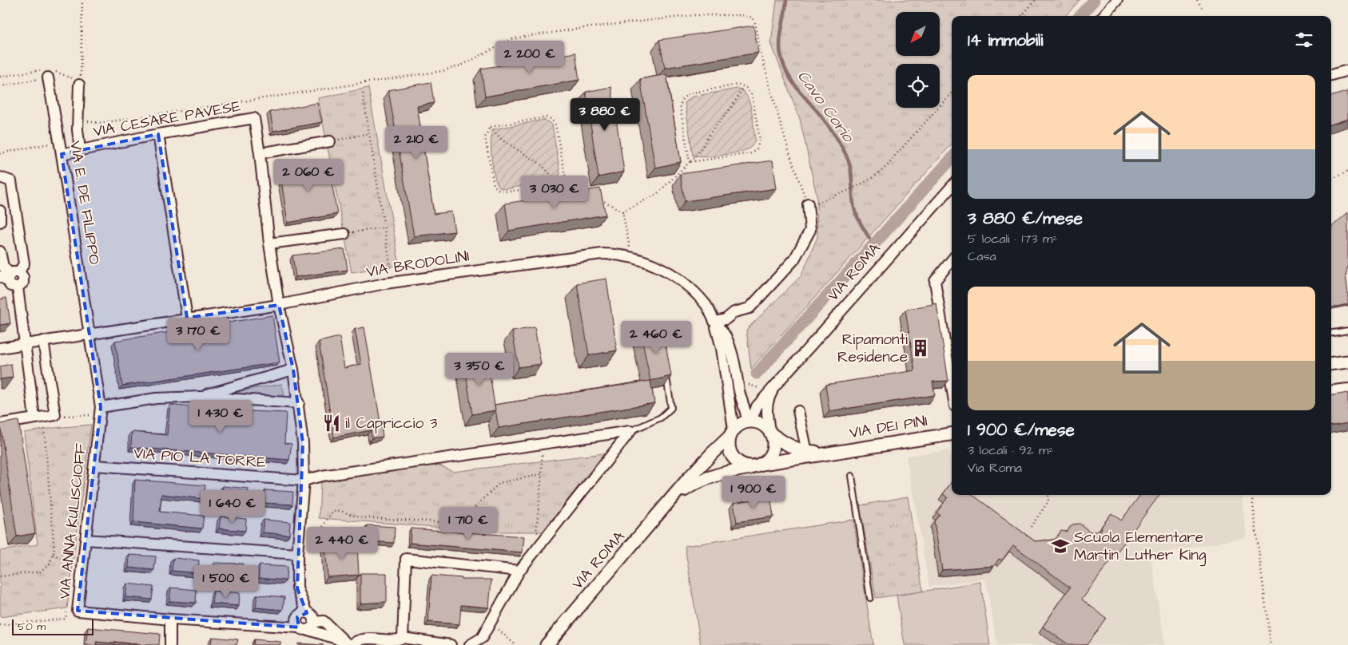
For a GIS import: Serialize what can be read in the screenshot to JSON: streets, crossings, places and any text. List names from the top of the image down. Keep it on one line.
{"streets":{"street":["VIA CESARE PAVESE","VIA E. DE FILIPPO","VIA BRODOLINI","VIA ROMA","VIA DEI PINI","VIA PIO LA TORRE","VIA ANNA KULISCIOFF"]},"crossings":[["VIA CESARE PAVESE","VIA E. DE FILIPPO"],["VIA E. DE FILIPPO","VIA BRODOLINI"],["VIA E. DE FILIPPO","VIA ANNA KULISCIOFF"],["VIA BRODOLINI","VIA ROMA"],["VIA BRODOLINI","VIA DEI PINI"],["VIA BRODOLINI","VIA ANNA KULISCIOFF"],["VIA ROMA","VIA DEI PINI"],["VIA PIO LA TORRE","VIA ANNA KULISCIOFF"]],"water":["Cavo Corio"],"places":{"building":["Ripamonti Residence"],"restaurant":["il Capriccio 3"],"school or university":["Scuola Elementare Martin Luther King"]},"scale_bar":"50 m","north":"bottom left","page":{"heading":"14 immobili","price":["2 200 €","3 880 €","2 210 €","2 060 €","3 030 €","3 170 €","2 460 €","3 350 €","1 430 €","1 900 €","1 640 €","1 710 €","2 440 €","1 500 €"],"list":[{"name":"3 880 €/mese","note":"5 locali · 173 m² · Casa"},{"name":"1 900 €/mese","note":"3 locali · 92 m² · Via Roma"}],"scale":"50 m"}}
